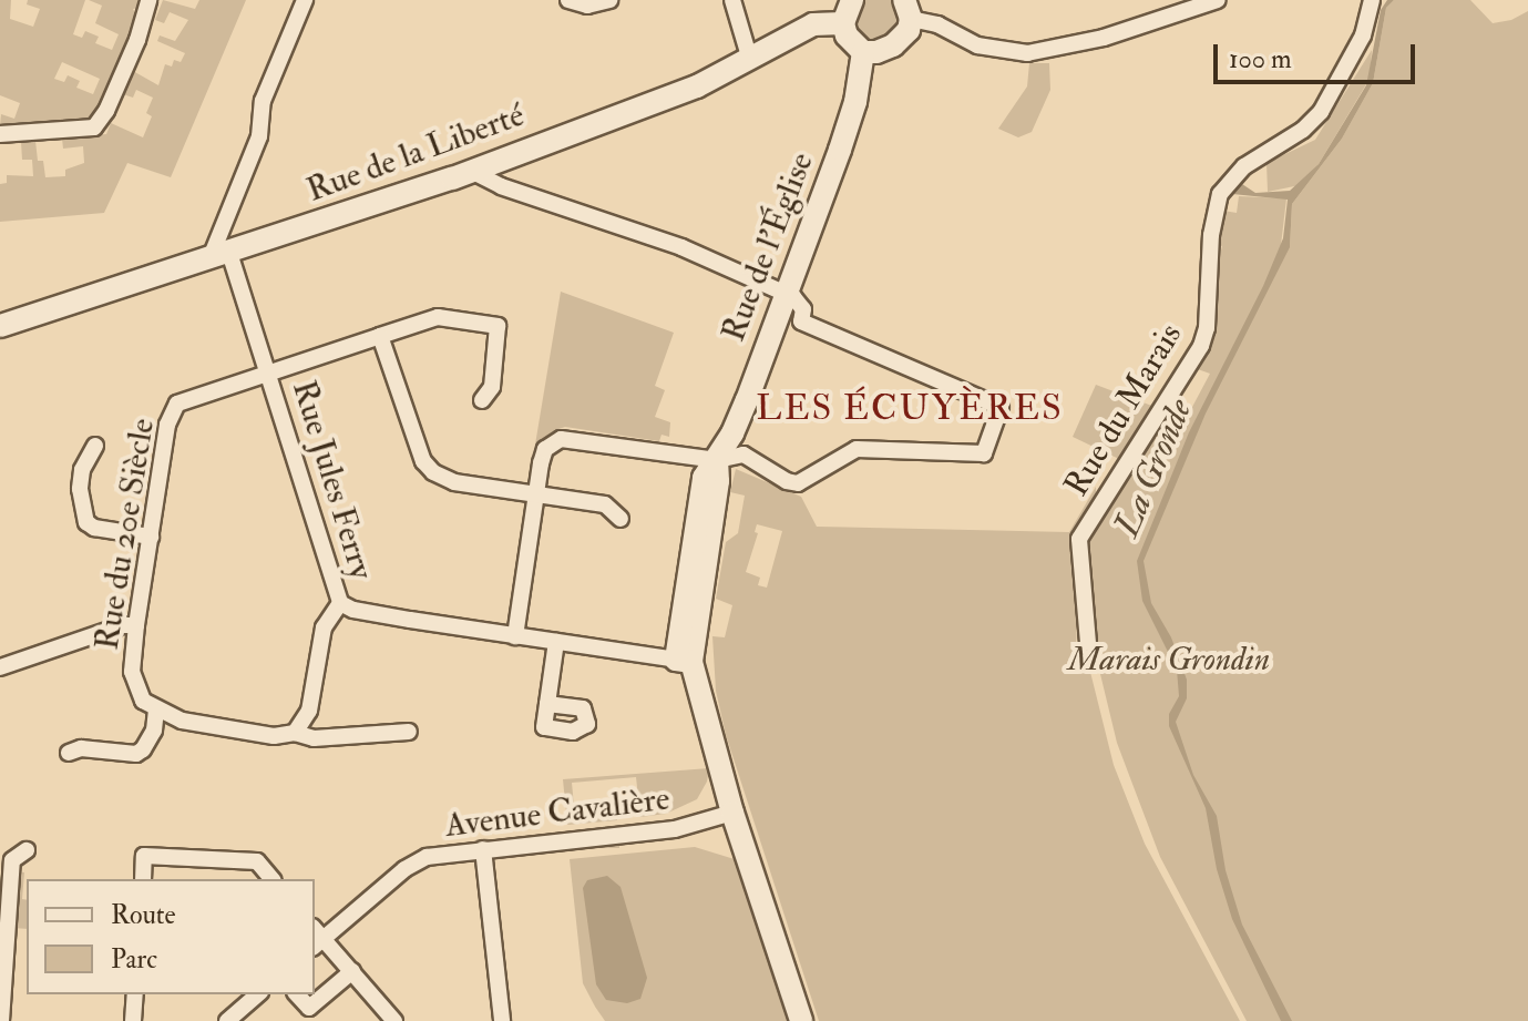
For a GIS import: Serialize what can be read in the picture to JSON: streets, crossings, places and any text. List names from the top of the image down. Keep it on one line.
{"streets":{"street":["Rue de la Liberté","Rue de l'Église","Rue du Marais","Rue Jules Ferry","Rue du 20e Siècle","Avenue Cavalière"]},"crossings":[["Rue de la Liberté","Rue Jules Ferry"],["Rue de l'Église","Rue Jules Ferry"],["Rue de l'Église","Avenue Cavalière"],["Rue Jules Ferry","Rue du 20e Siècle"]],"districts":["LES ÉCUYÈRES"],"water":["La Gronde"],"parks":["Marais Grondin"],"legend":["Route","Parc"],"scale_bar":"100 m"}
